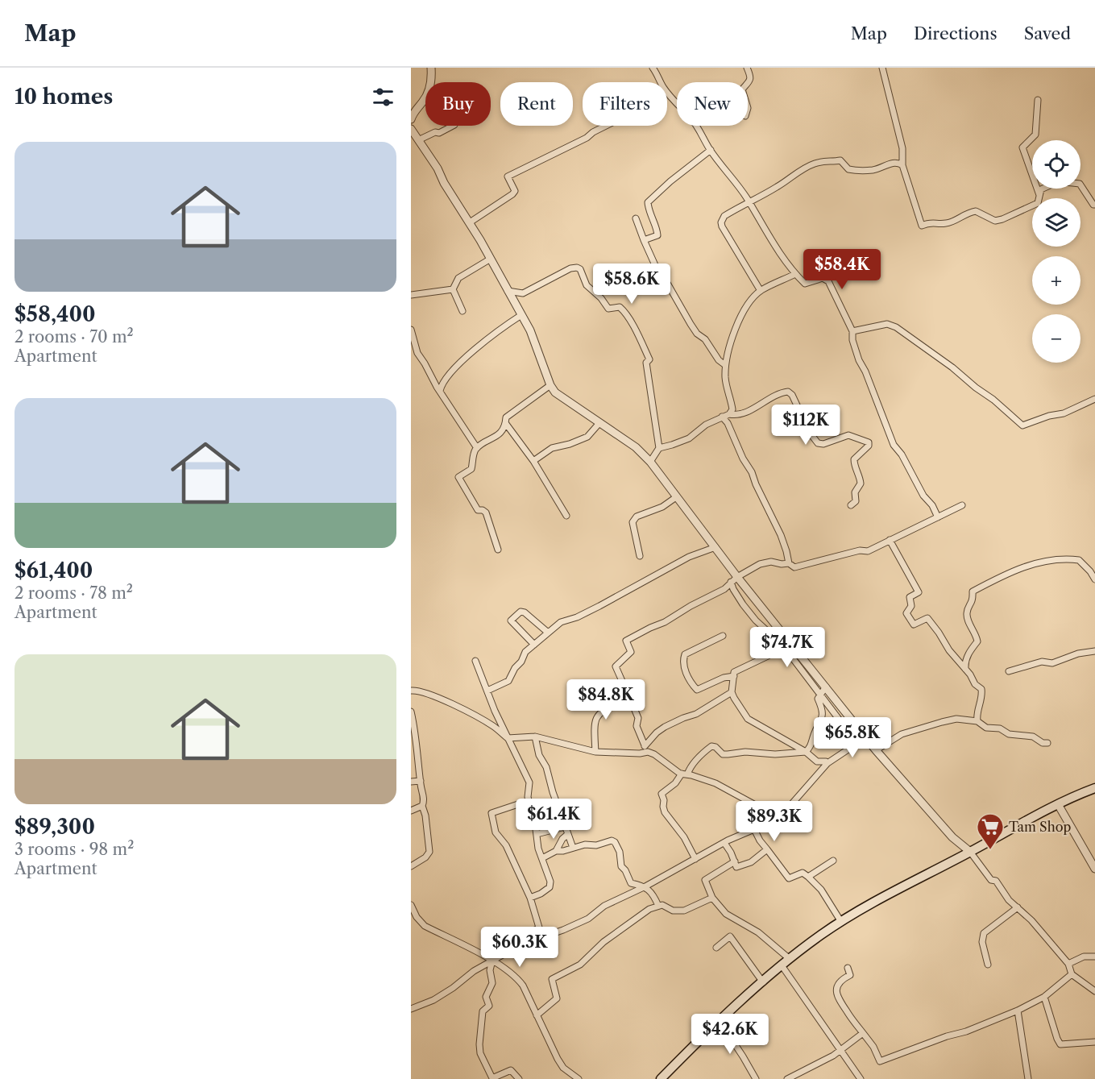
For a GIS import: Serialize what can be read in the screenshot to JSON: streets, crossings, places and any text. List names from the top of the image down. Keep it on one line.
{"places":{"supermarket":["Tam Shop"]},"page":{"header":"Map","nav":["Map","Directions","Saved"],"heading":"10 homes","chip":["Buy","Rent","Filters","New"],"list":[{"name":"$58,400","note":"2 rooms · 70 m² · Apartment"},{"name":"$61,400","note":"2 rooms · 78 m² · Apartment"},{"name":"$89,300","note":"3 rooms · 98 m² · Apartment"}],"map_buttons":["+","−"],"price":["$58.4K","$58.6K","$112K","$74.7K","$84.8K","$65.8K","$61.4K","$89.3K","$60.3K","$42.6K"]}}
